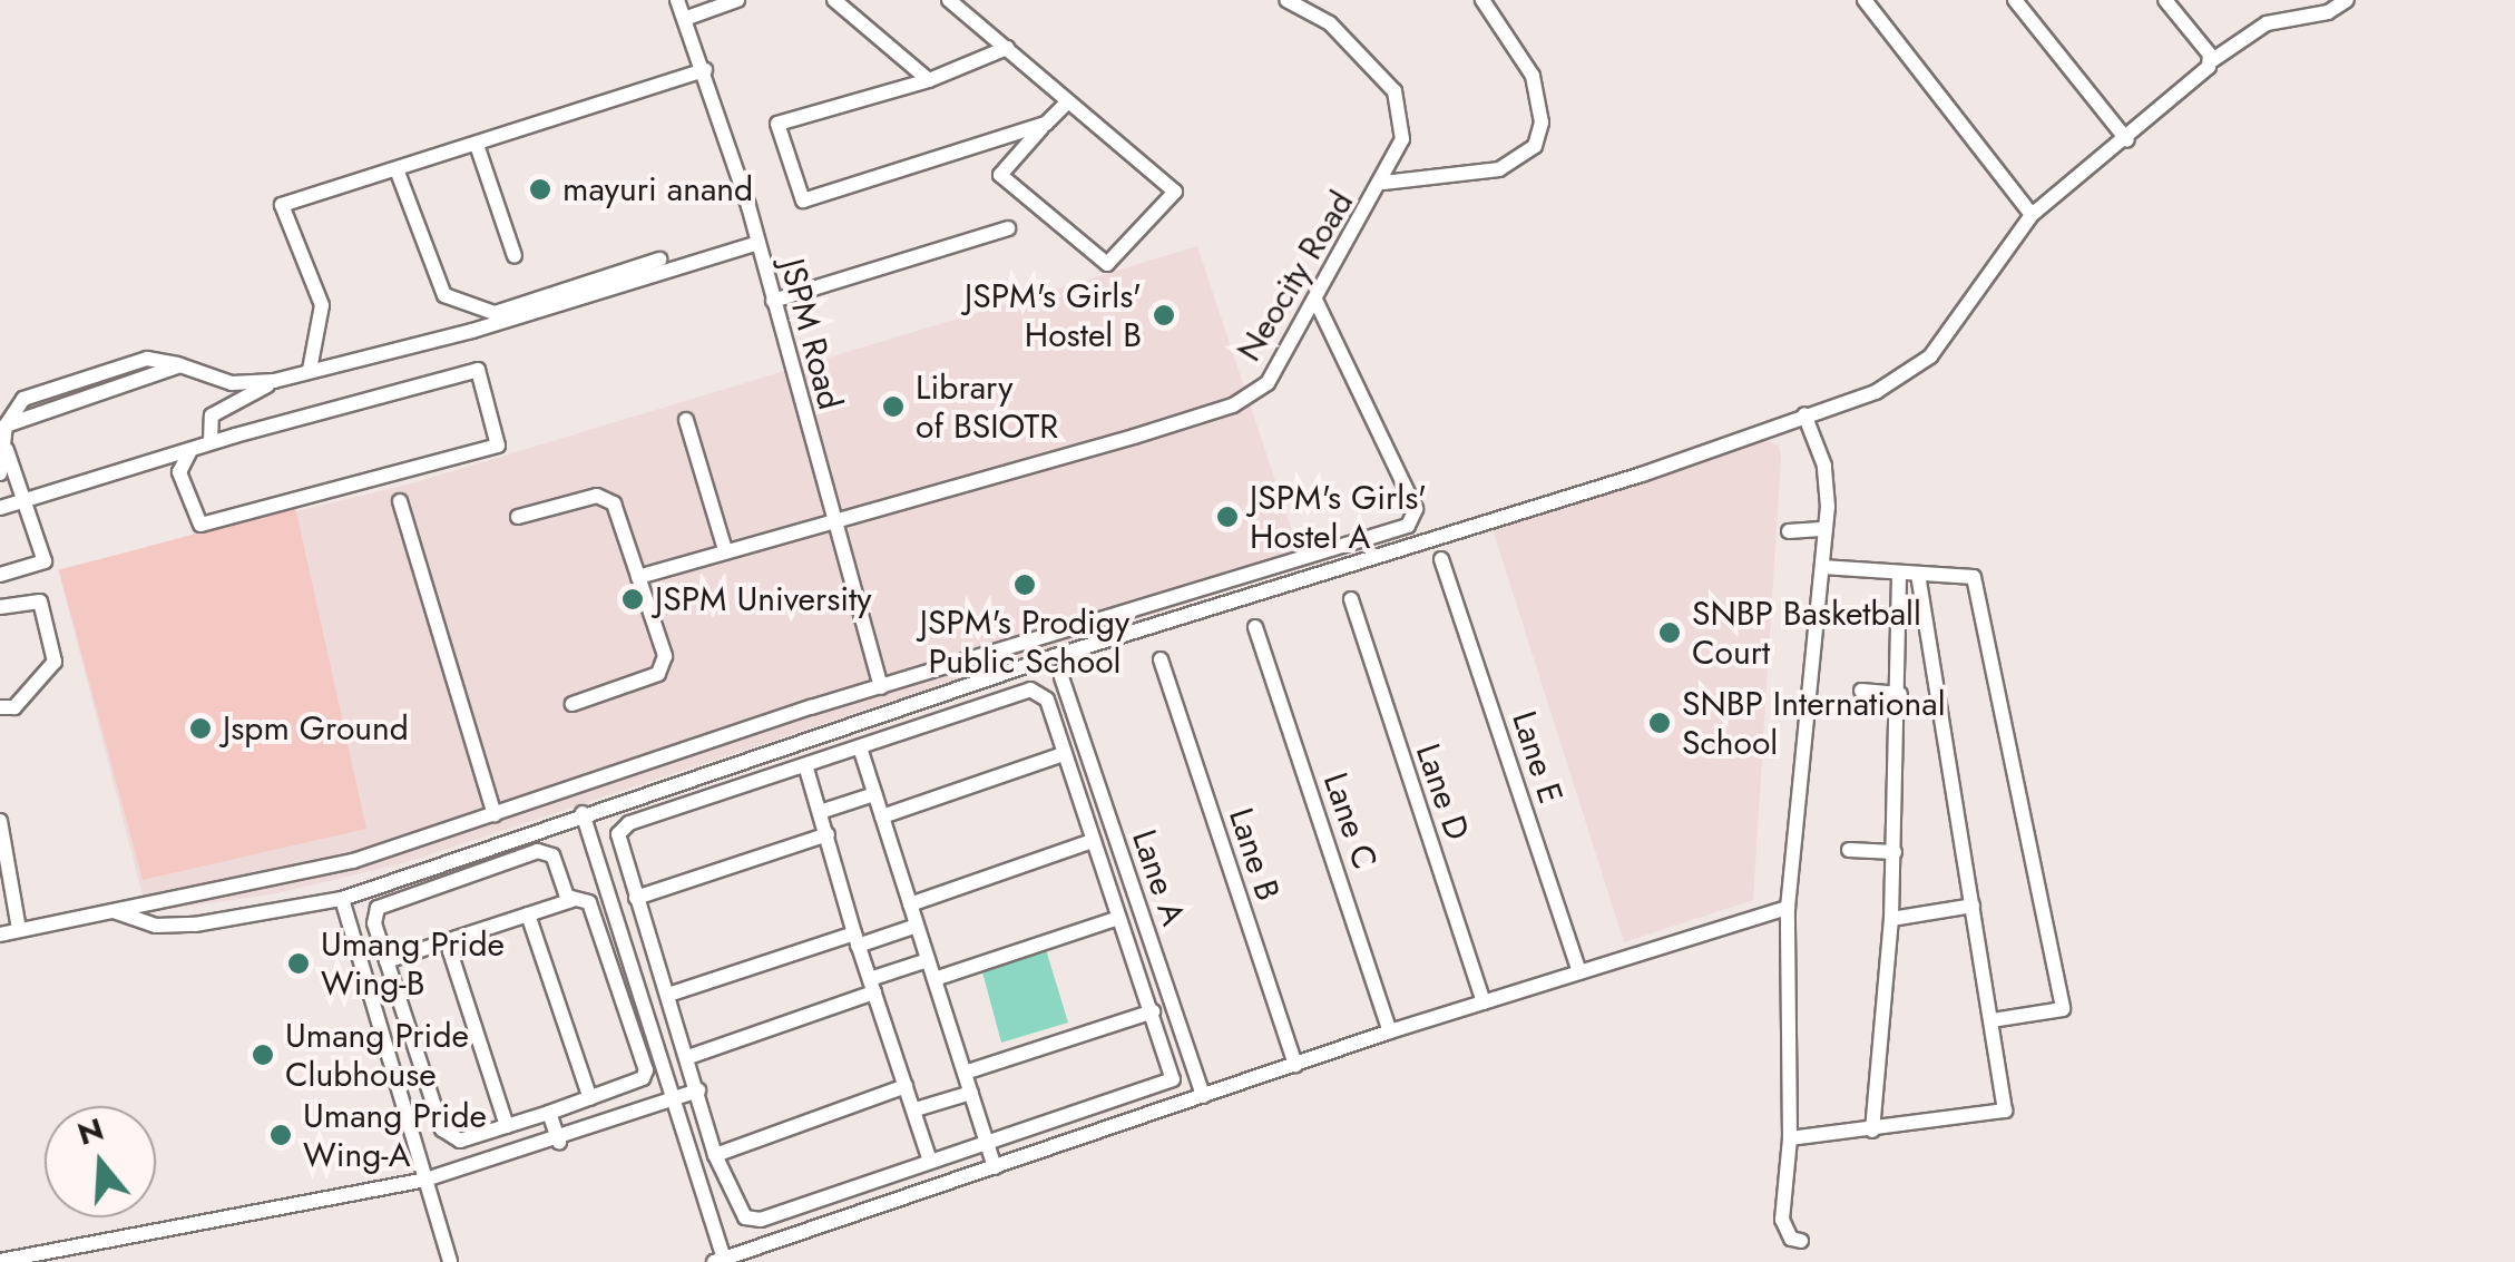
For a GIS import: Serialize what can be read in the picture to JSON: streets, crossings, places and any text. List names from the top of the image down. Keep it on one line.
{"streets":{"street":["Neocity Road","JSPM Road","Lane E","Lane D","Lane C","Lane B","Lane A"]},"crossings":[["Neocity Road","JSPM Road"]],"places":["mayuri anand","JSPM's Girls' Hostel B","Library of BSIOTR","JSPM's Girls' Hostel A","JSPM's Prodigy Public School","JSPM University","SNBP Basketball Court","SNBP International School","Jspm Ground","Umang Pride Wing-B","Umang Pride Clubhouse","Umang Pride Wing-A"],"north":"top"}
